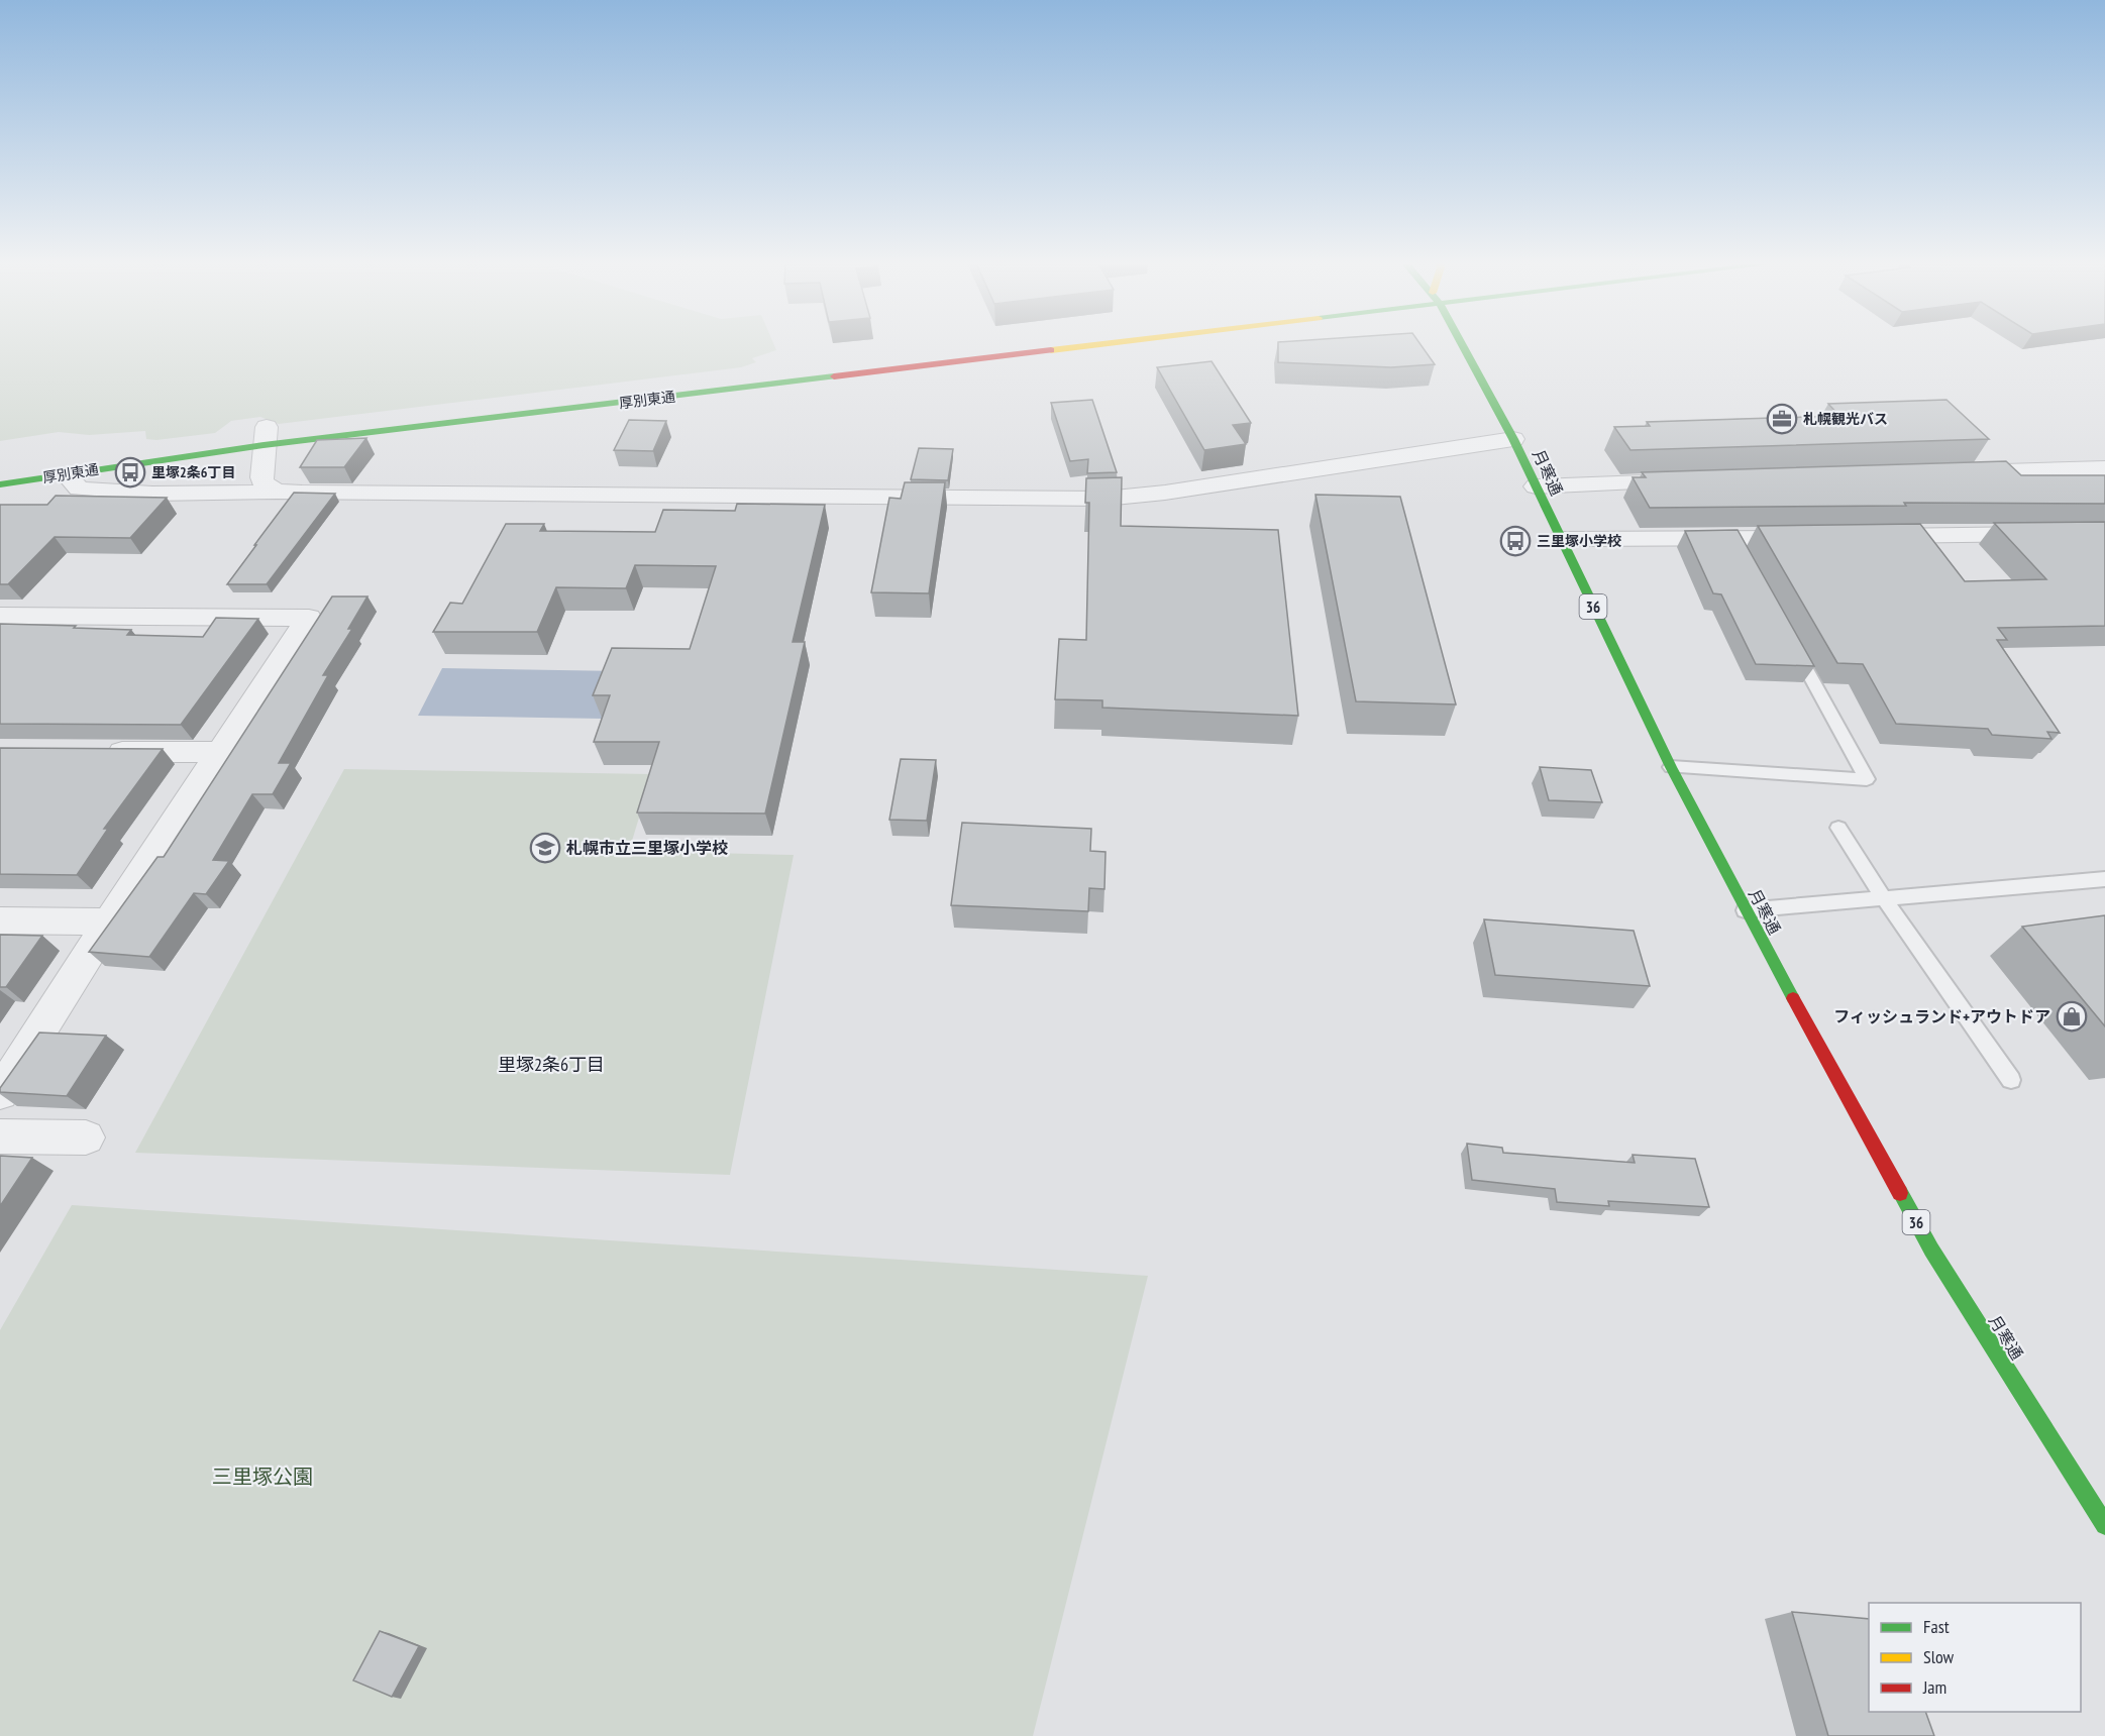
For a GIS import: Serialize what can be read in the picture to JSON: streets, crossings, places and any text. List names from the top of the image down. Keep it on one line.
{"streets":{"main road":["厚別東通","月寒通","36"]},"districts":["里塚2条6丁目"],"parks":["三里塚公園"],"places":{"office":["札幌観光バス"],"bus stop":["里塚2条6丁目","三里塚小学校"],"school or university":["札幌市立三里塚小学校"],"shop":["フィッシュランド+アウトドア"]},"legend":["Fast","Slow","Jam"]}
